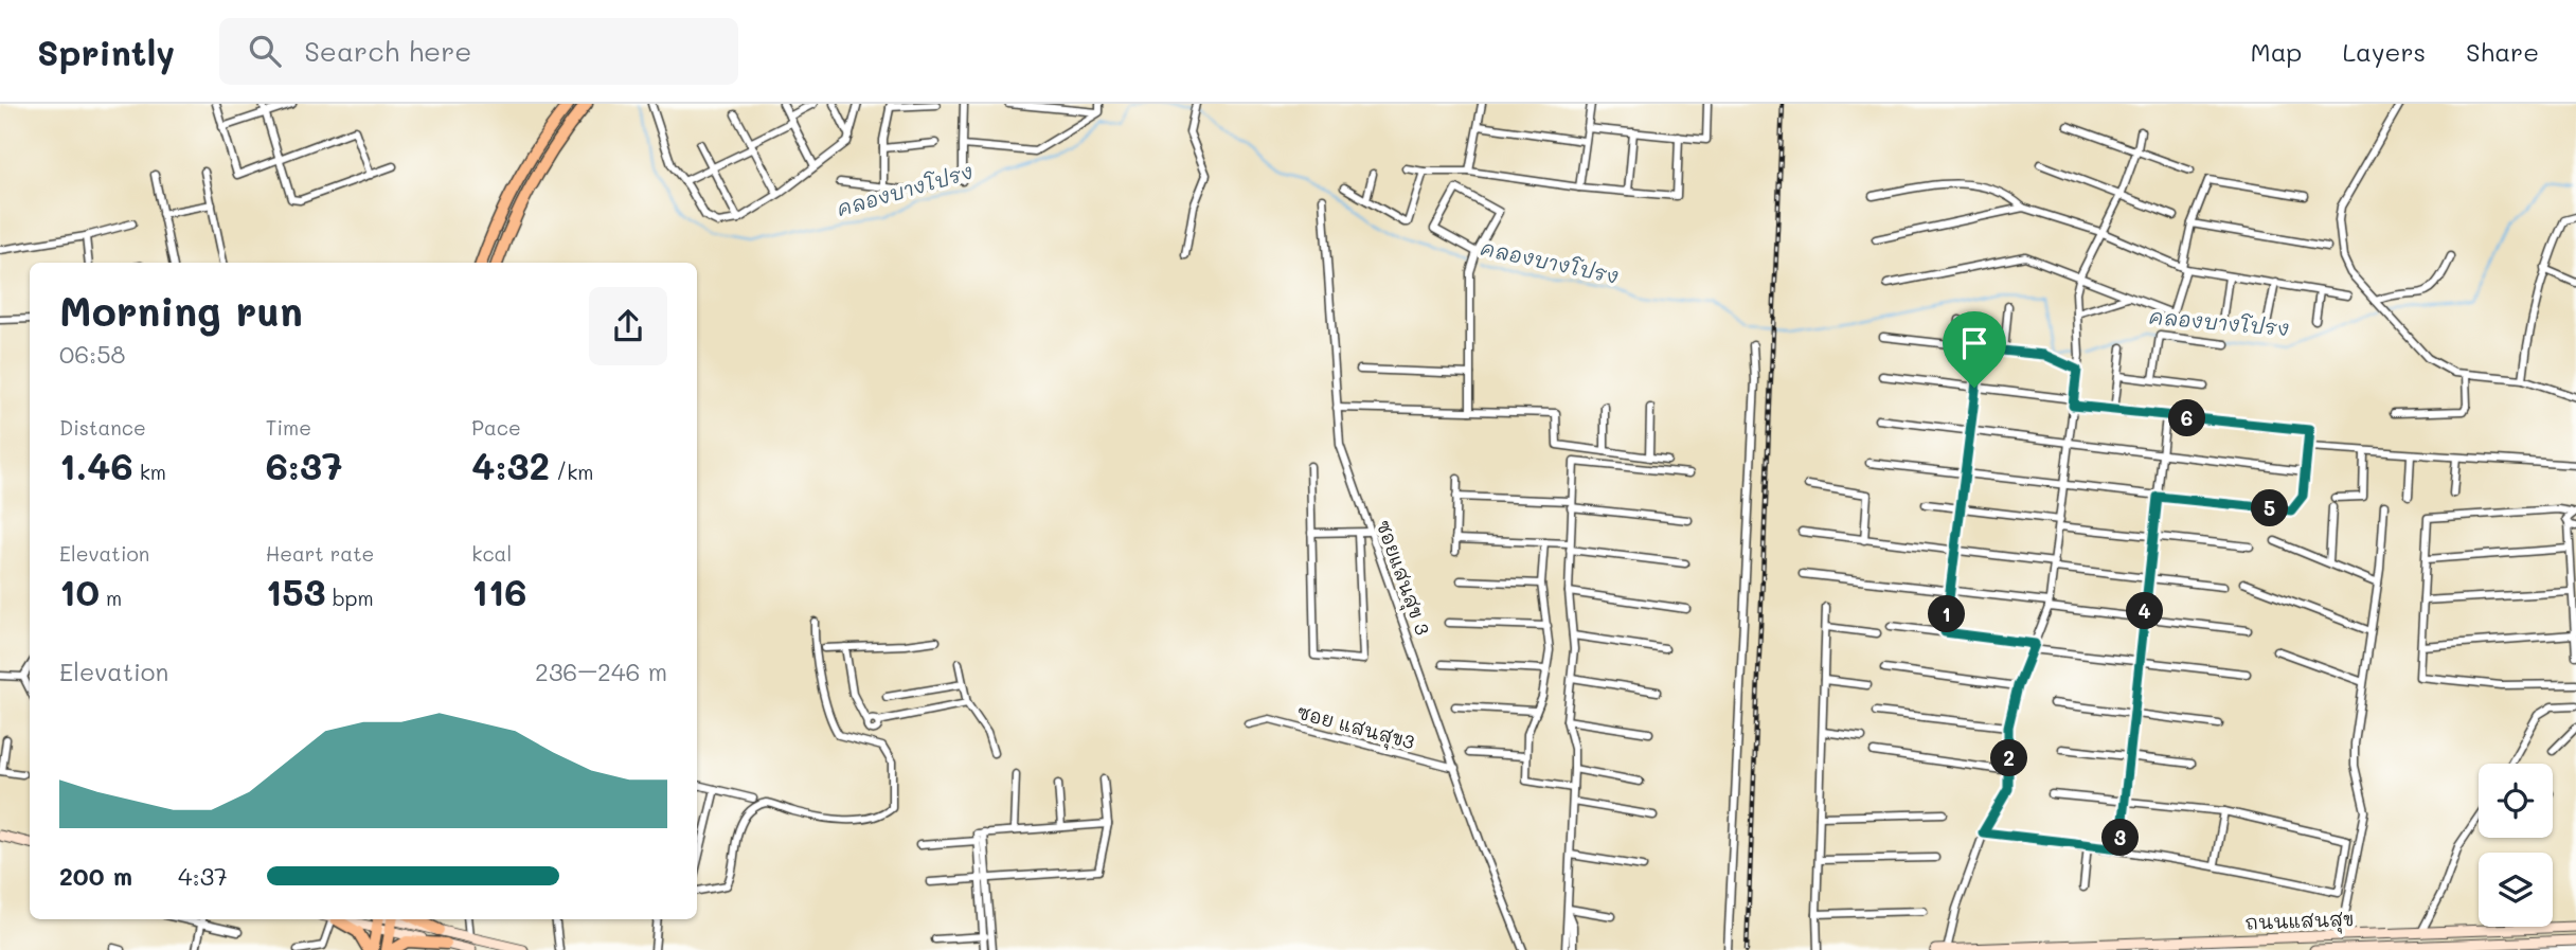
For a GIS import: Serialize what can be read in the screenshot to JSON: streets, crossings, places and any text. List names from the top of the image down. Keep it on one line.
{"streets":{"main road":["ถนนแสนสุข"],"street":["ซอยแสนสุข 3","ซอย แสนสุข3"]},"crossings":[["ซอยแสนสุข 3","ซอย แสนสุข3"]],"water":["คลองบางโปรง"],"page":{"header":"Sprintly","search":"Search here","nav":["Map","Layers","Share"],"heading":["Morning run","06:58"],"stats":[["Distance","1.46 km"],["Time","6:37"],["Pace","4:32 /km"],["Elevation","10 m"],["Heart rate","153 bpm"],["kcal","116"]],"pins":["6","5","4","1","2","3"],"chart":["Elevation","236–246 m"],"list":[{"name":"200 m","note":"4:37"}]}}
